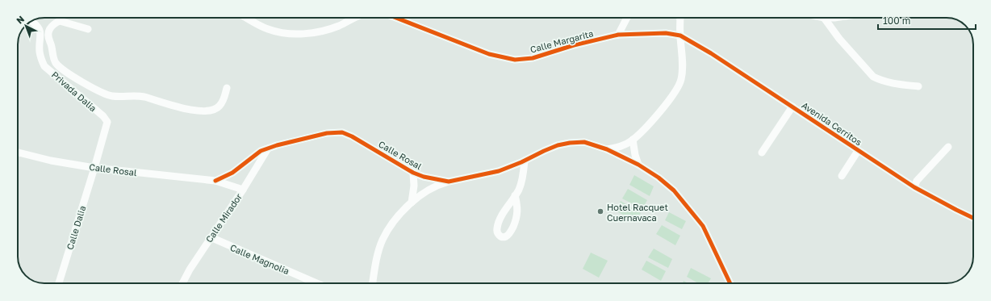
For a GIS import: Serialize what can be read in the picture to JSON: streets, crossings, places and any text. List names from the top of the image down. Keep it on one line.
{"streets":{"street":["Calle Margarita","Privada Dalia","Avenida Cerritos","Calle Rosal","Calle Mirador","Calle Dalia","Calle Magnolia"]},"crossings":[["Calle Margarita","Avenida Cerritos"],["Privada Dalia","Calle Rosal"],["Privada Dalia","Calle Dalia"],["Calle Rosal","Calle Mirador"],["Calle Rosal","Calle Dalia"],["Calle Mirador","Calle Magnolia"]],"places":["Hotel Racquet Cuernavaca"],"scale_bar":"100 m","north":"top left"}
